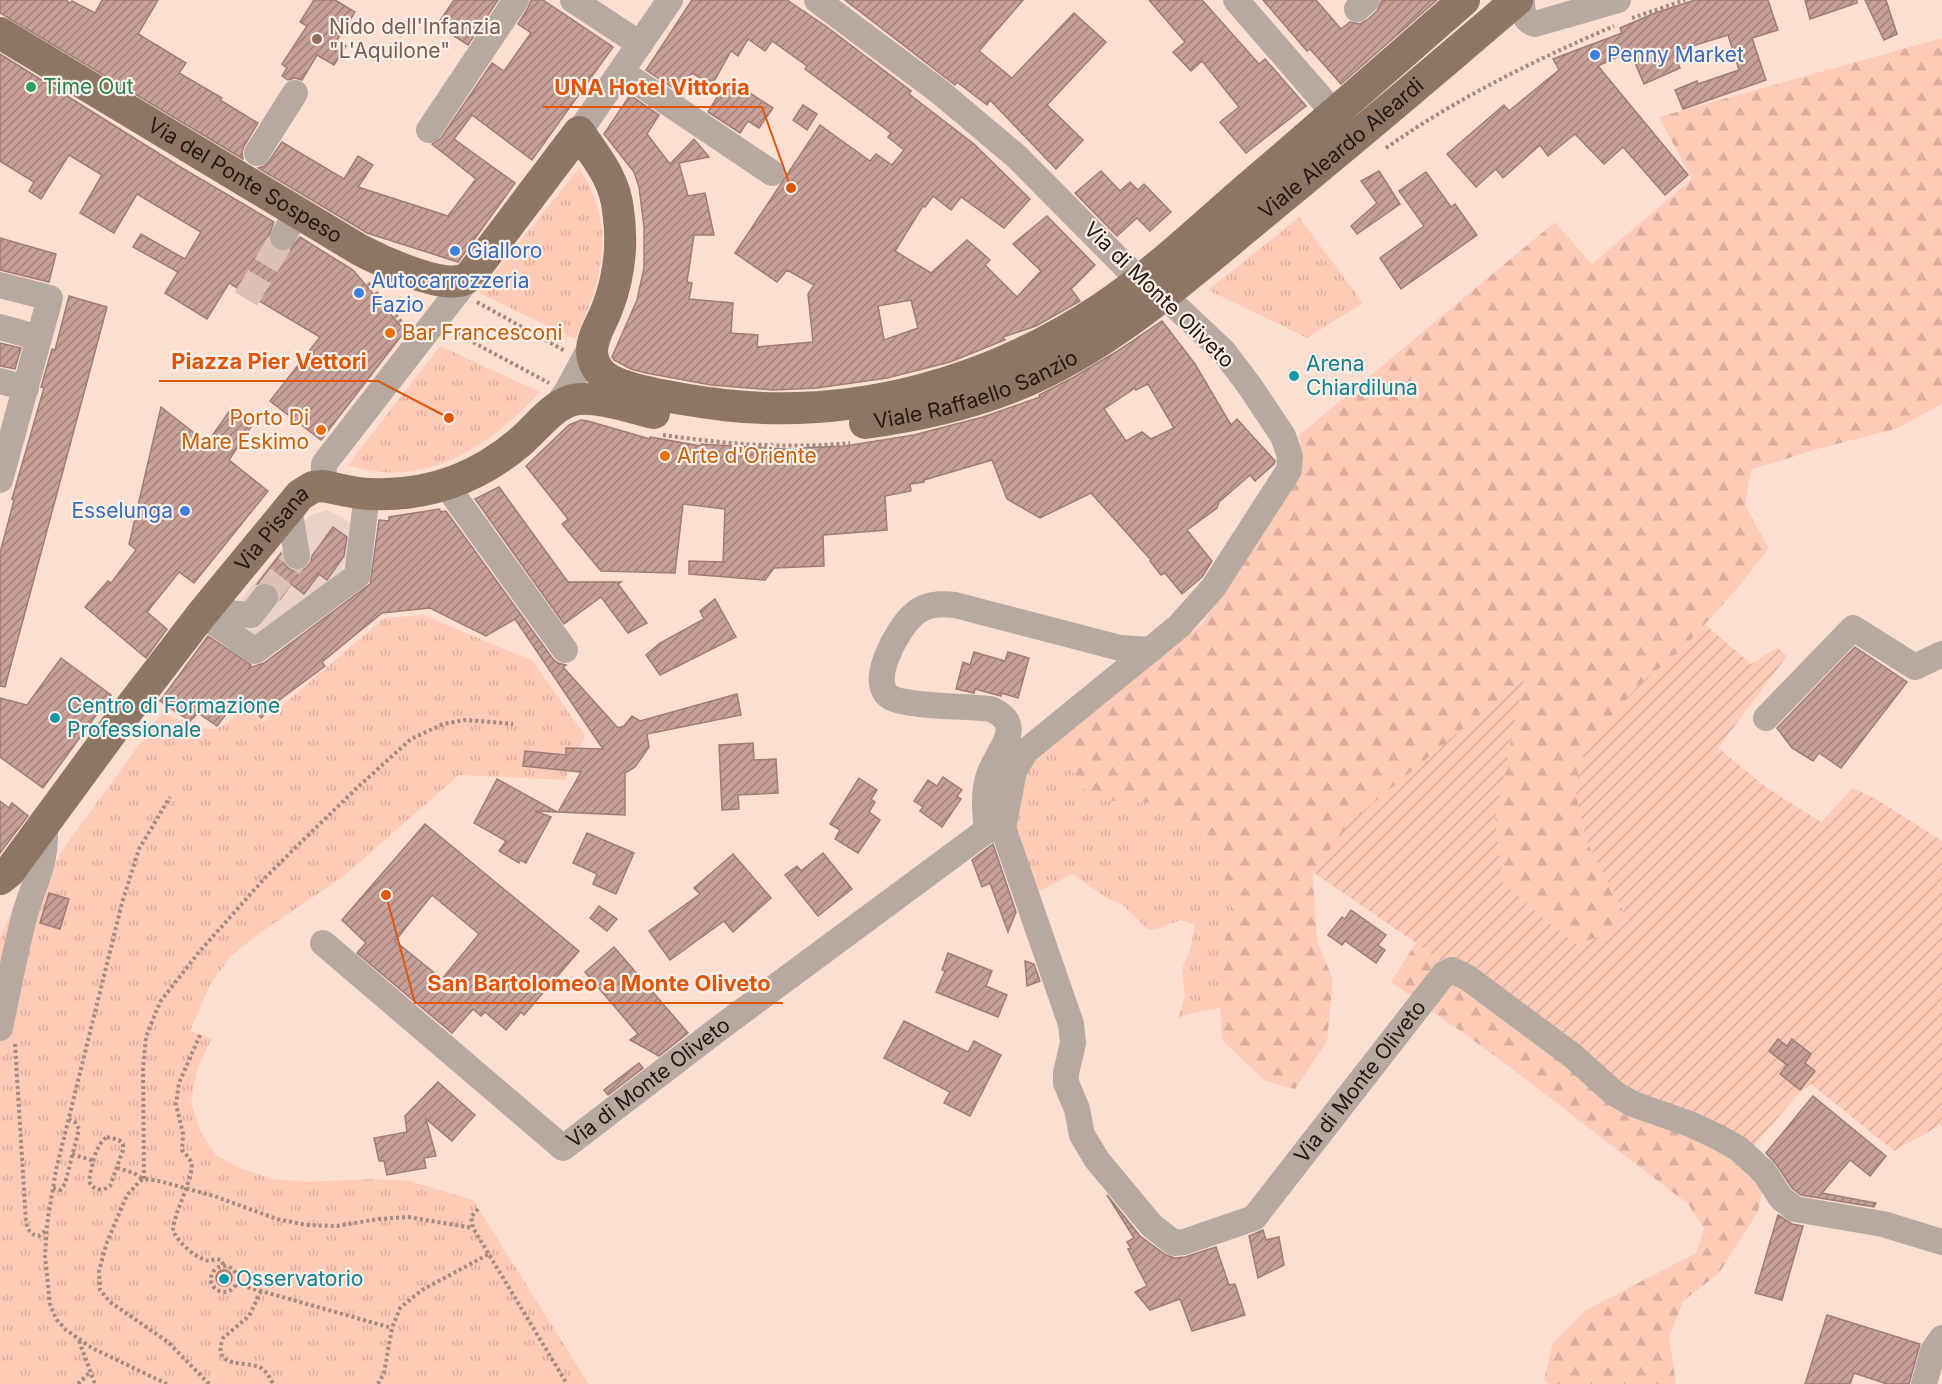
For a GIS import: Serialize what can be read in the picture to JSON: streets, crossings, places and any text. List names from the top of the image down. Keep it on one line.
{"streets":{"main road":["Viale Aleardo Aleardi","Via del Ponte Sospeso","Viale Raffaello Sanzio","Via Pisana"],"street":["Via di Monte Oliveto"]},"crossings":[["Viale Aleardo Aleardi","Via di Monte Oliveto"],["Viale Aleardo Aleardi","Viale Raffaello Sanzio"],["Via del Ponte Sospeso","Via Pisana"],["Via di Monte Oliveto","Viale Raffaello Sanzio"]],"places":["Nido dell'Infanzia \"L'Aquilone\"","Penny Market","Time Out","UNA Hotel Vittoria","Gialloro","Autocarrozzeria Fazio","Bar Francesconi","Arena Chiardiluna","Piazza Pier Vettori","Porto Di Mare Eskimo","Arte d'Oriente","Esselunga","Centro di Formazione Professionale","San Bartolomeo a Monte Oliveto","Osservatorio"]}
